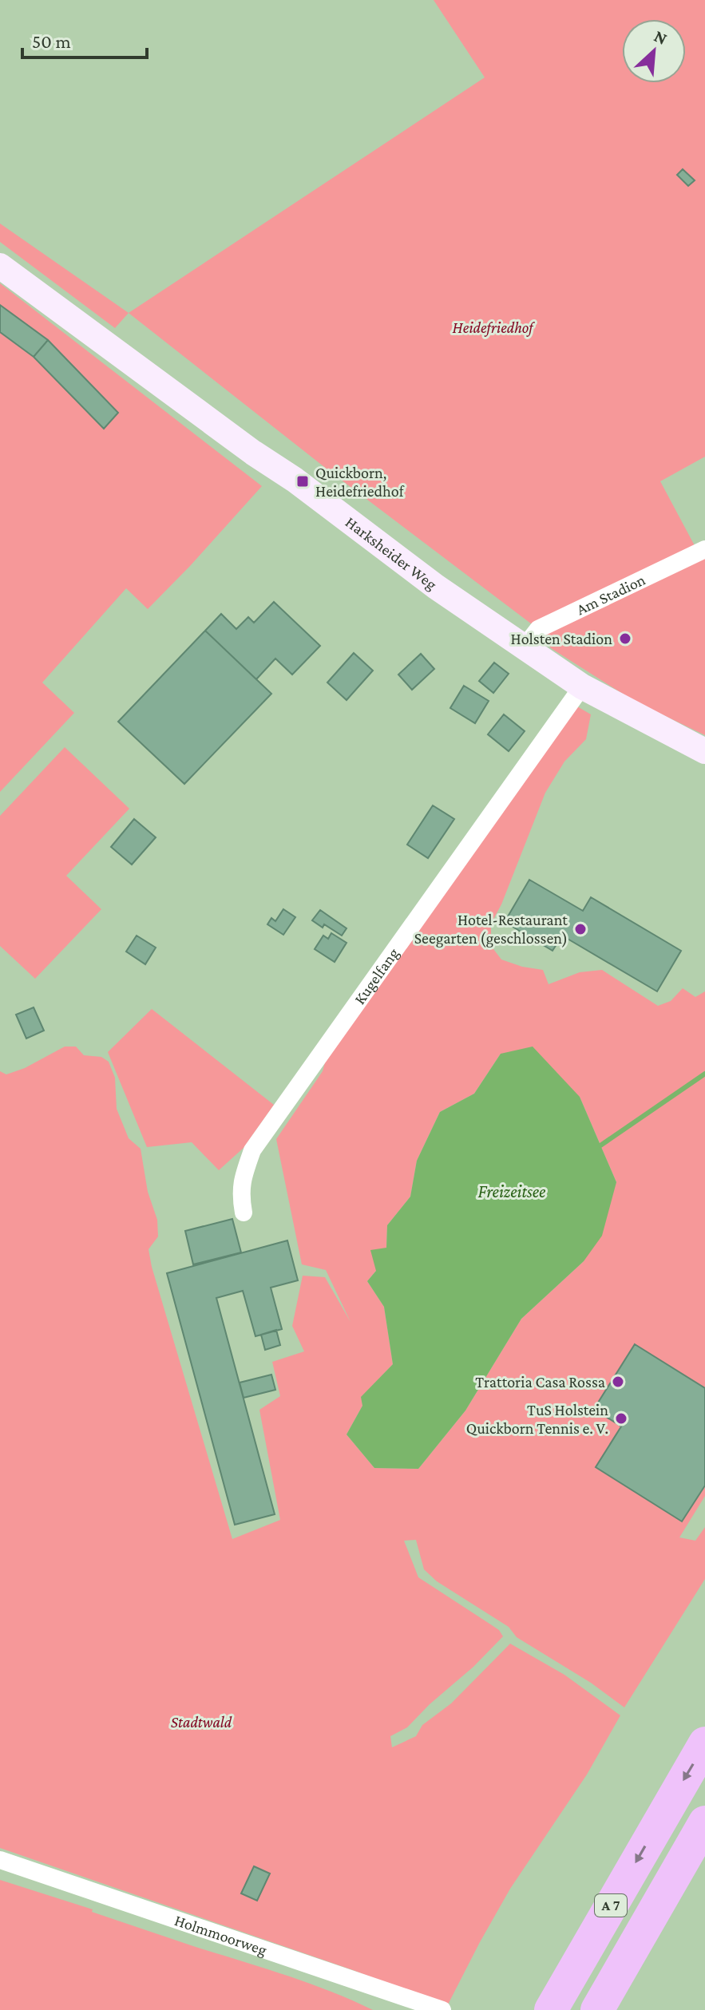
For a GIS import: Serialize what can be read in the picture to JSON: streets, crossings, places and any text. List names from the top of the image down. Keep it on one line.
{"streets":{"highway":["A 7"],"main road":["Harksheider Weg"],"street":["Am Stadion","Kugelfang","Holmmoorweg"]},"crossings":[["Harksheider Weg","Am Stadion"],["Harksheider Weg","Kugelfang"]],"water":["Freizeitsee"],"parks":["Heidefriedhof","Stadtwald"],"places":{"transit":["Quickborn, Heidefriedhof"],"other":["Holsten Stadion","Hotel-Restaurant Seegarten (geschlossen)","Trattoria Casa Rossa","TuS Holstein Quickborn Tennis e. V."]},"scale_bar":"50 m","north":"top right"}
